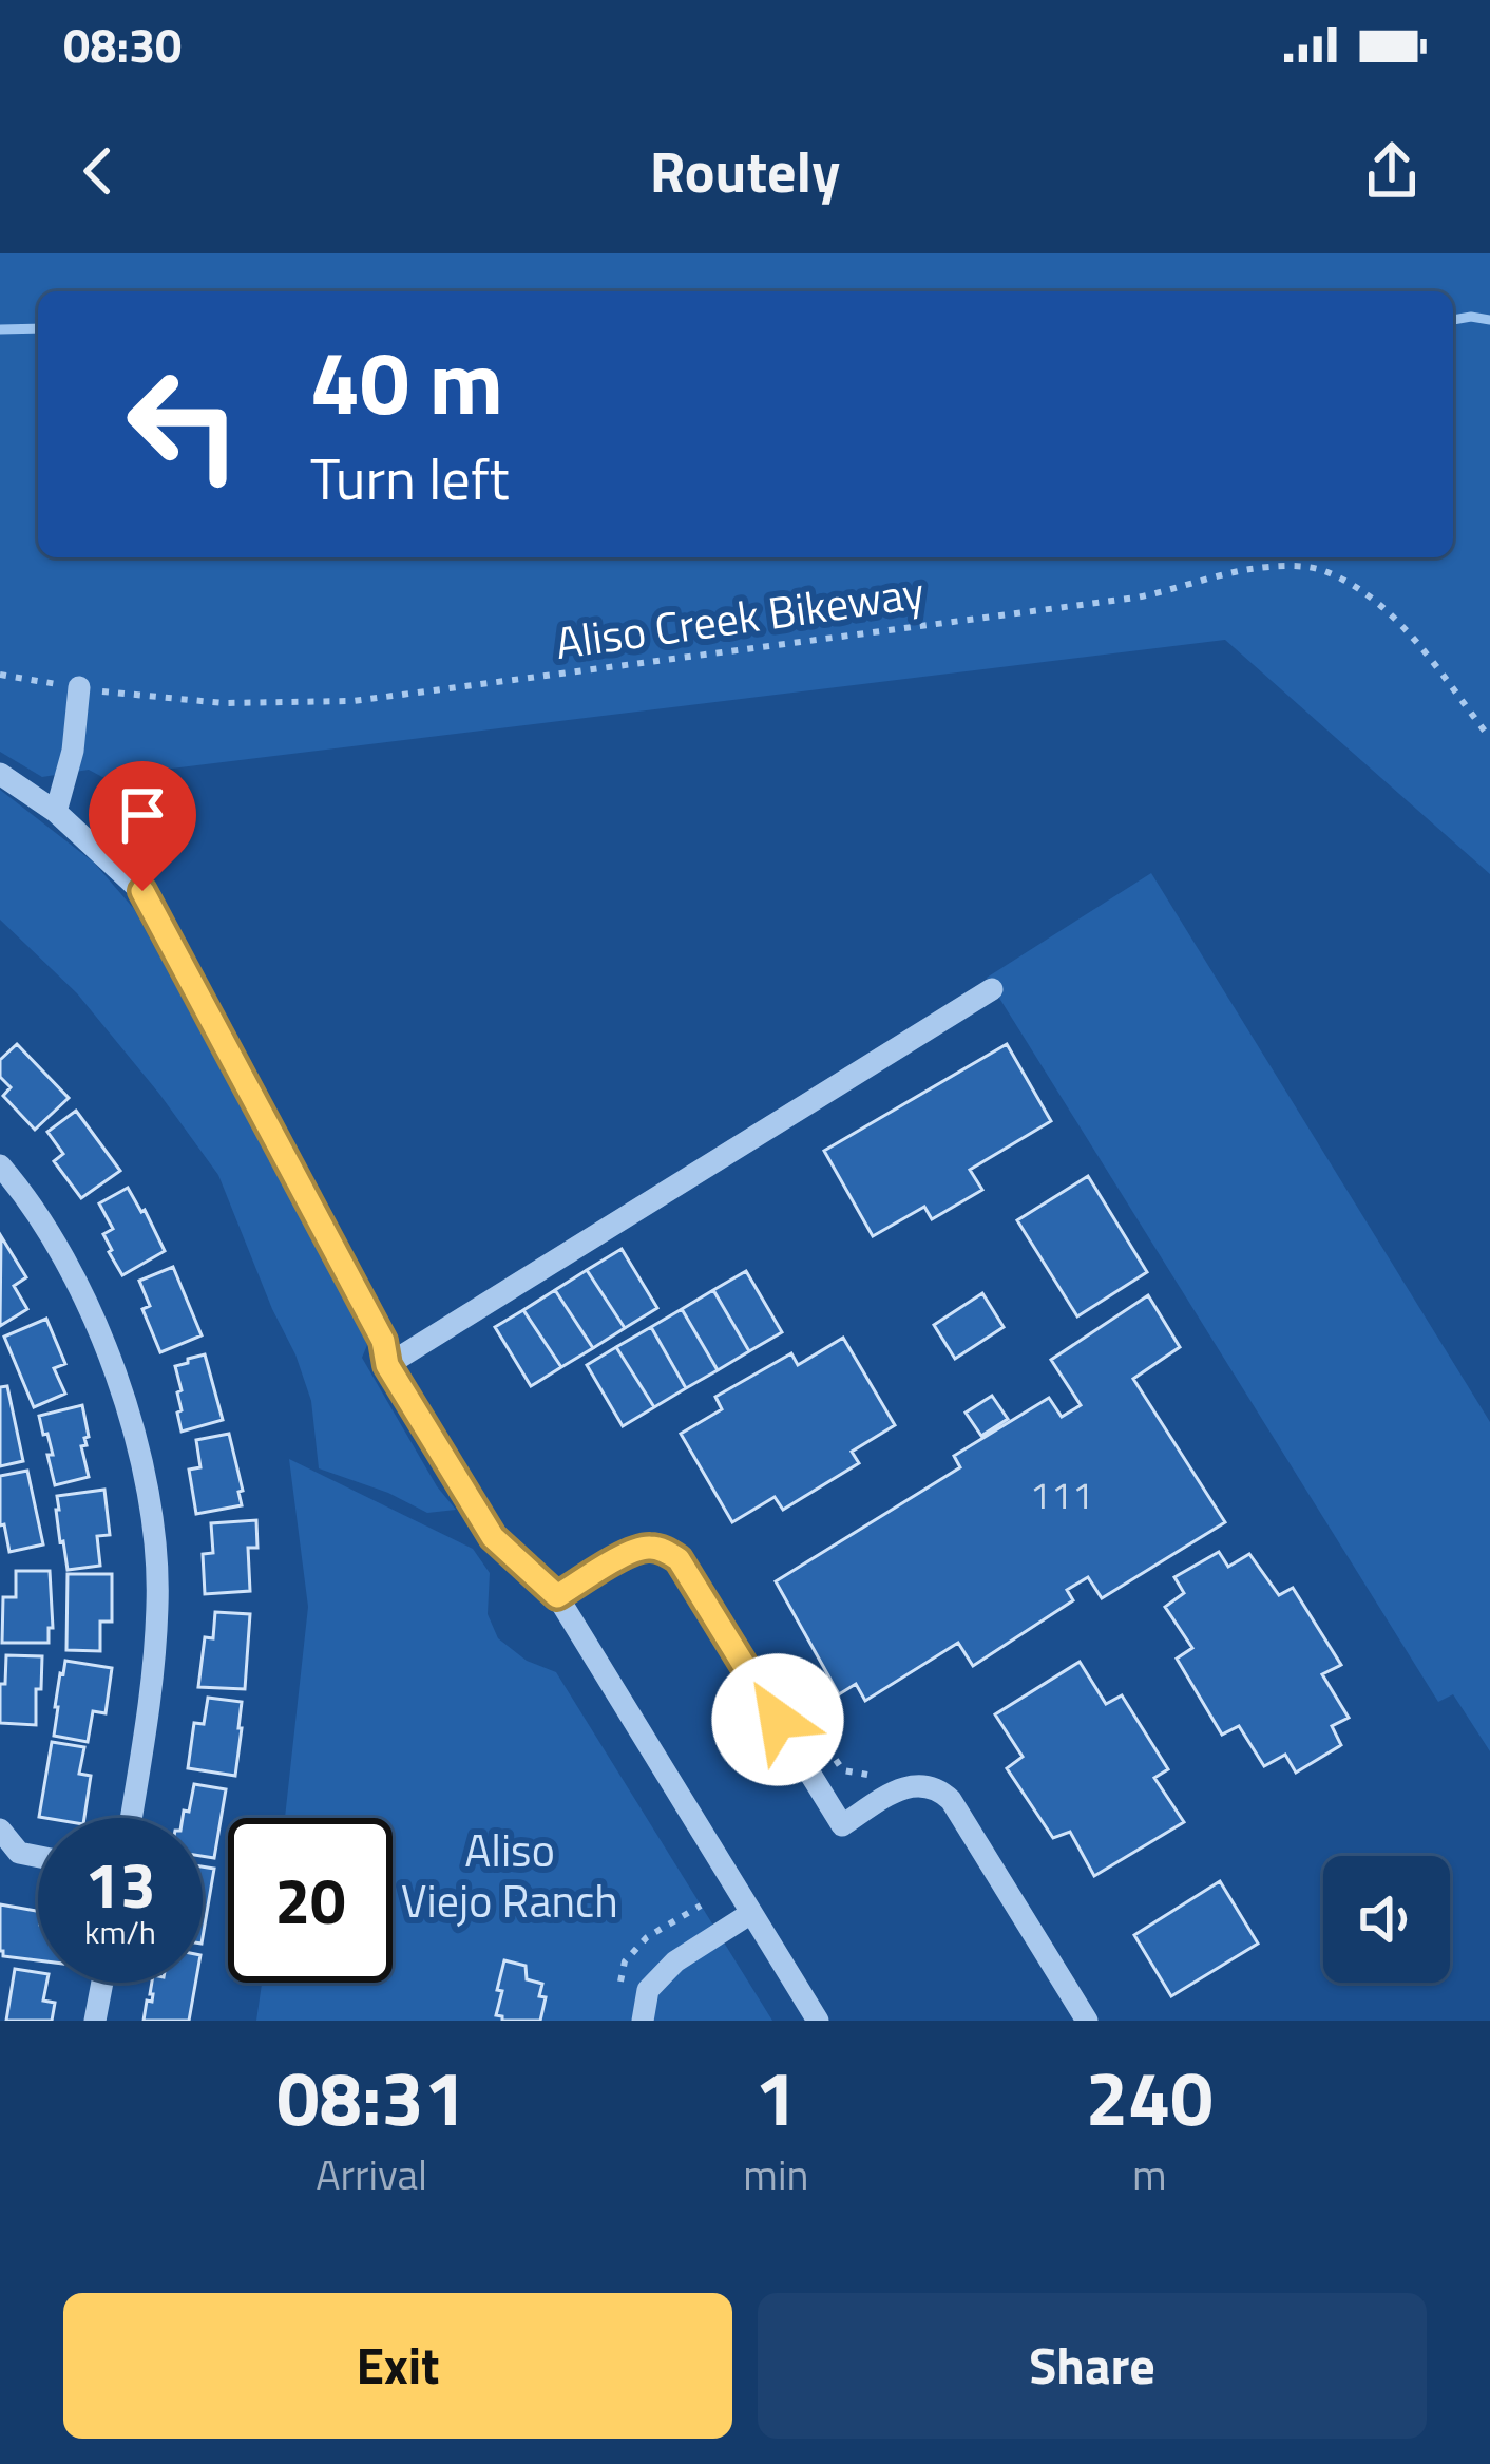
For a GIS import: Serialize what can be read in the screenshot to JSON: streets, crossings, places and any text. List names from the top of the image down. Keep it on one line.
{"streets":{"path":["Aliso Creek Bikeway"]},"parks":["Aliso Viejo Ranch"],"house_numbers":["111"],"page":{"status":"08:30","header":"Routely","turn":["40 m","Turn left"],"speed":"13 km/h","limit":"20","eta":["08:31","Arrival","1","min","240","m"],"buttons":["Exit","Share"]}}
